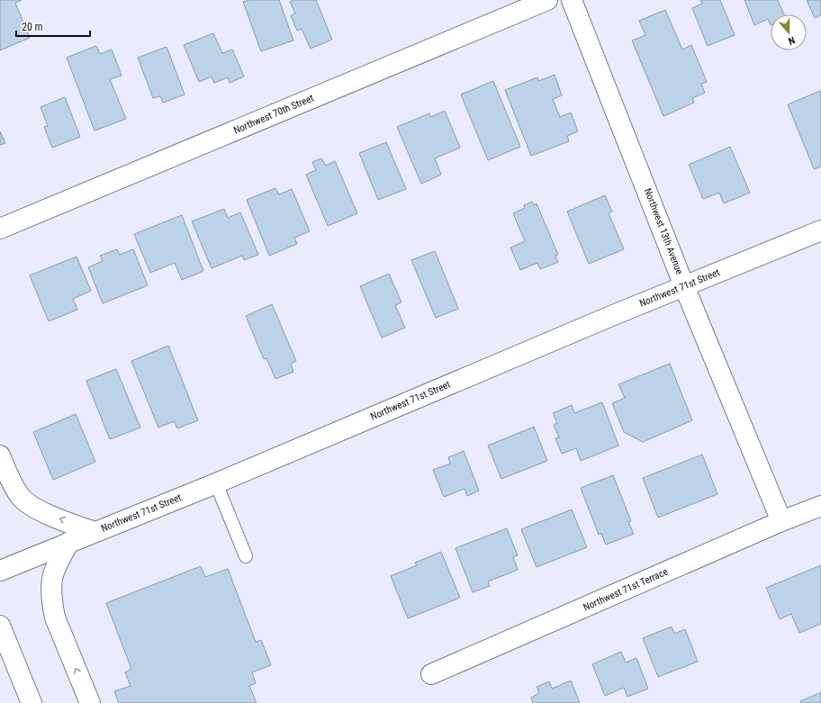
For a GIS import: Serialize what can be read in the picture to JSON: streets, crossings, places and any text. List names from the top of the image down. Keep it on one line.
{"streets":{"street":["Northwest 70th Street","Northwest 13th Avenue","Northwest 71st Street","Northwest 71st Terrace"]},"crossings":[["Northwest 13th Avenue","Northwest 71st Street"],["Northwest 13th Avenue","Northwest 71st Terrace"]],"scale_bar":"20 m","north":"bottom"}
